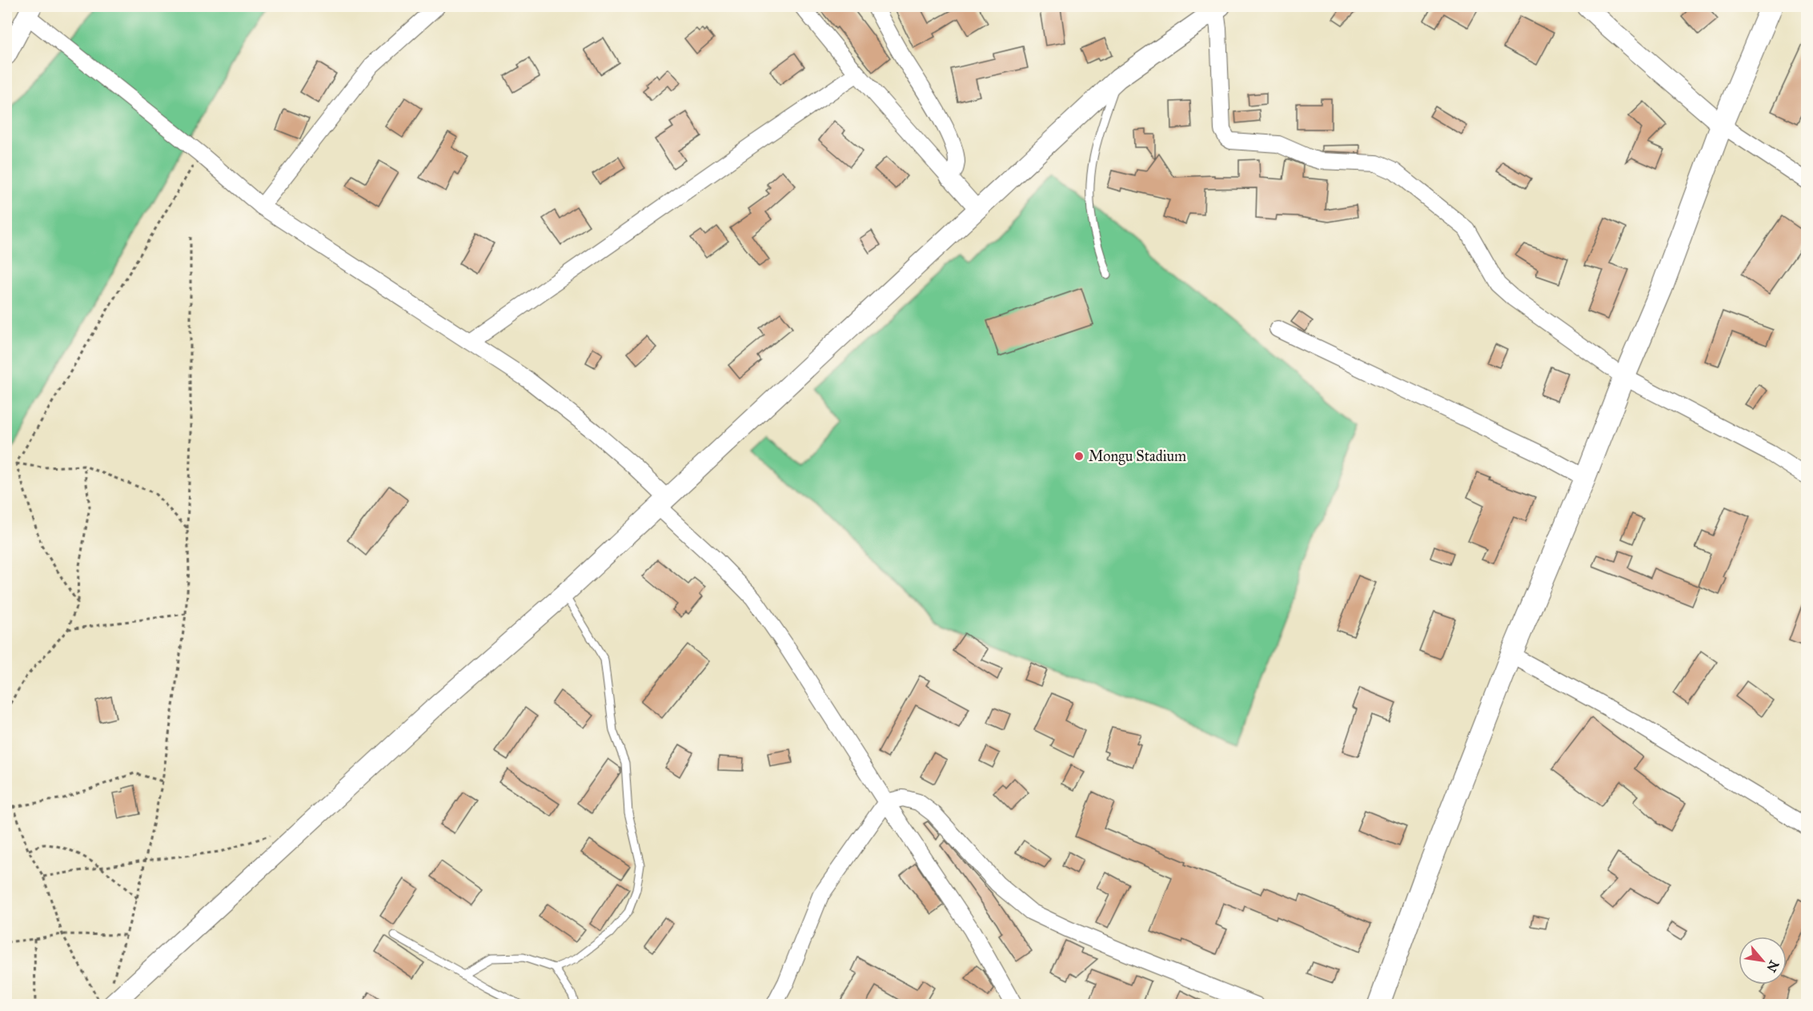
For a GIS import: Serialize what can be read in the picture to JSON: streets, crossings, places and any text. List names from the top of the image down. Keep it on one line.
{"places":["Mongu Stadium"],"north":"bottom right"}
